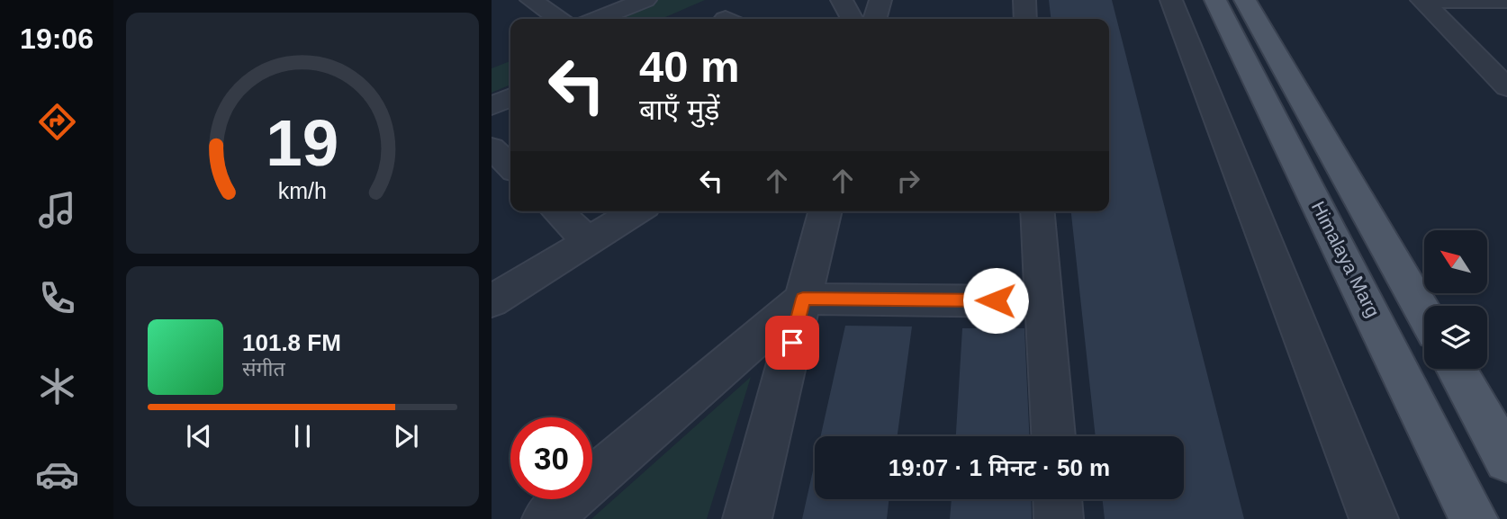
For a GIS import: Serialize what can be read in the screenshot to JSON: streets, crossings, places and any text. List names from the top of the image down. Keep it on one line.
{"streets":{"main road":["Himalaya Marg"]},"north":"top left","page":{"tabs":"19:06","turn":["40 m","बाएँ मुड़ें"],"song":["101.8 FM","संगीत"],"limit":"30","trip":"19:07 · 1 मिनट · 50 m","gauge":["19","km/h"]}}
